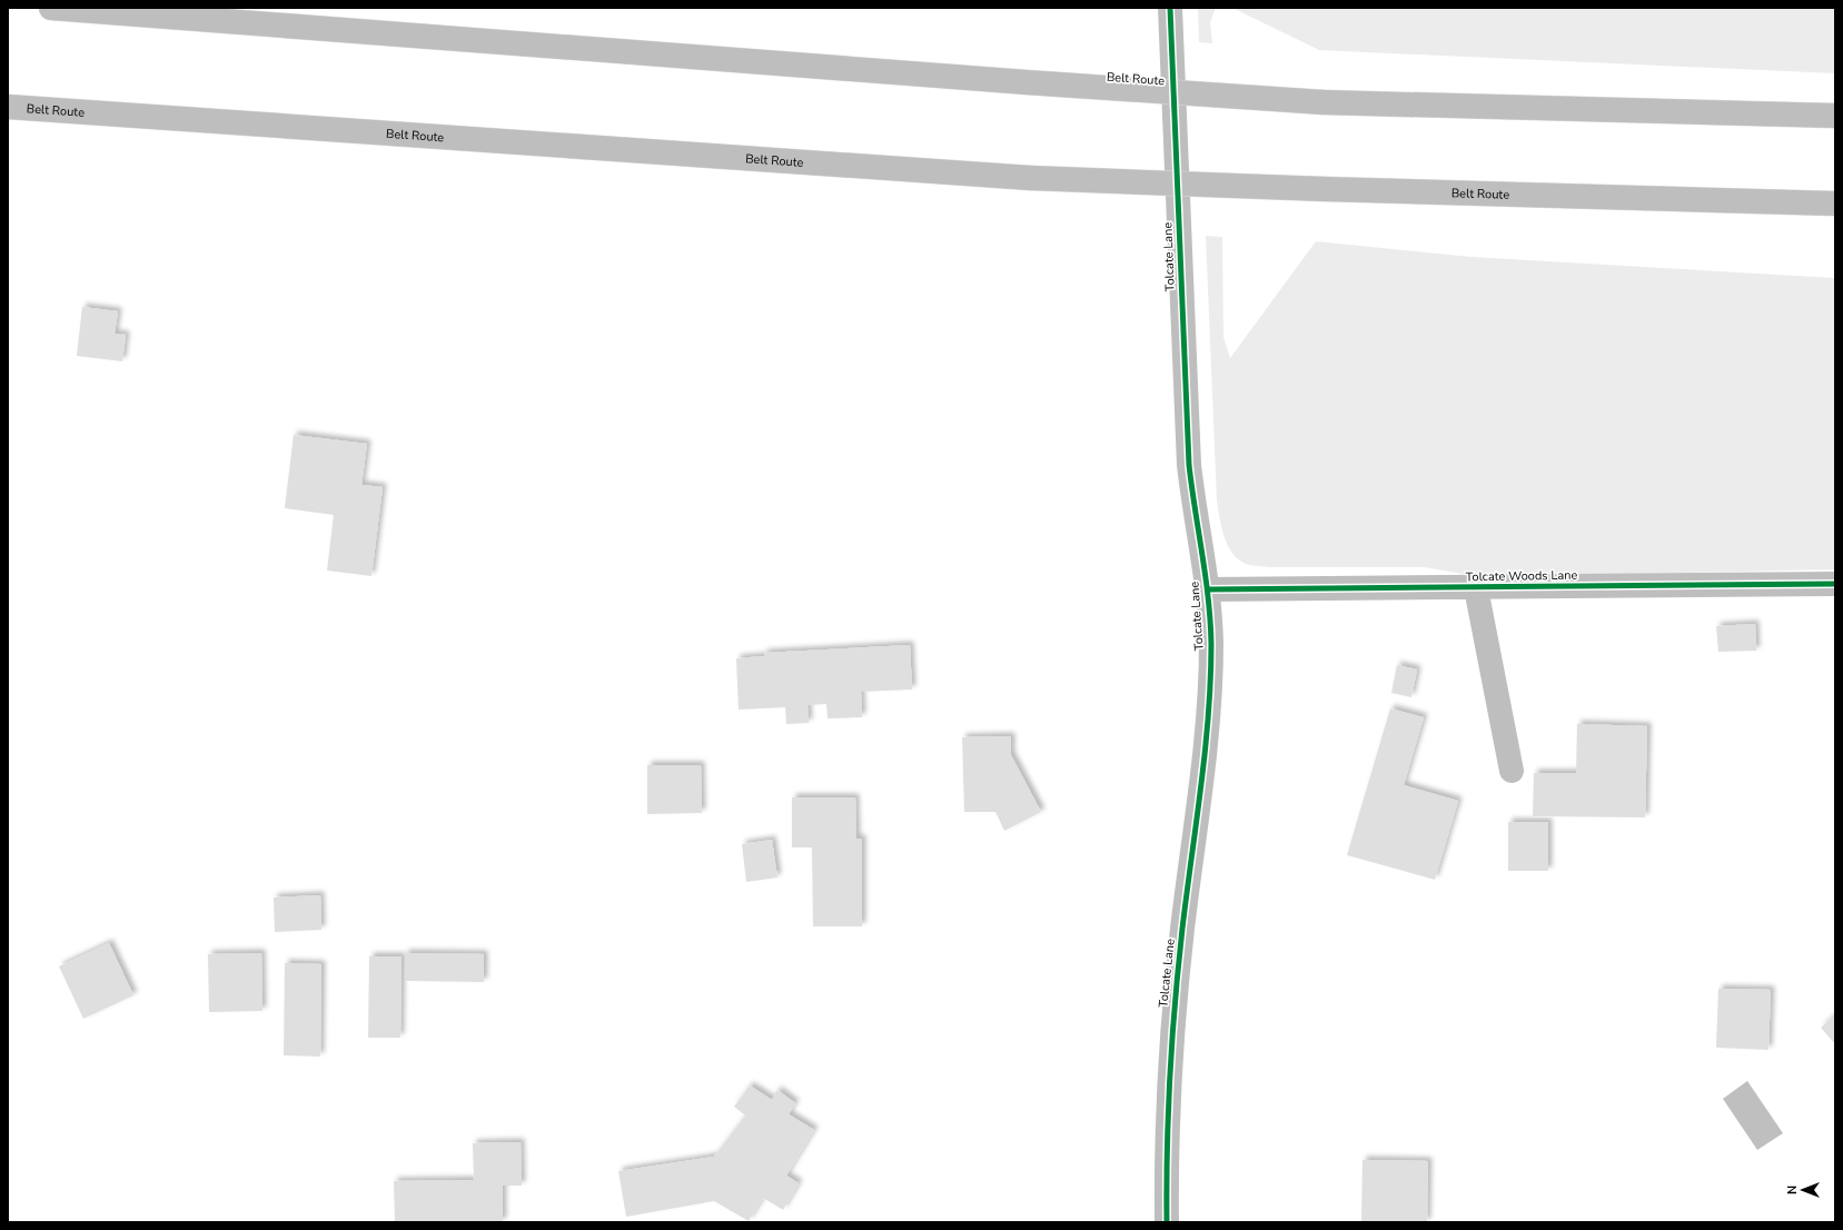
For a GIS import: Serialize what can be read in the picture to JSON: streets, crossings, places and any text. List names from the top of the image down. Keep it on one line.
{"streets":{"main road":["Belt Route","Tolcate Lane","Tolcate Woods Lane"]},"crossings":[["Tolcate Lane","Tolcate Woods Lane"]],"north":"left"}
